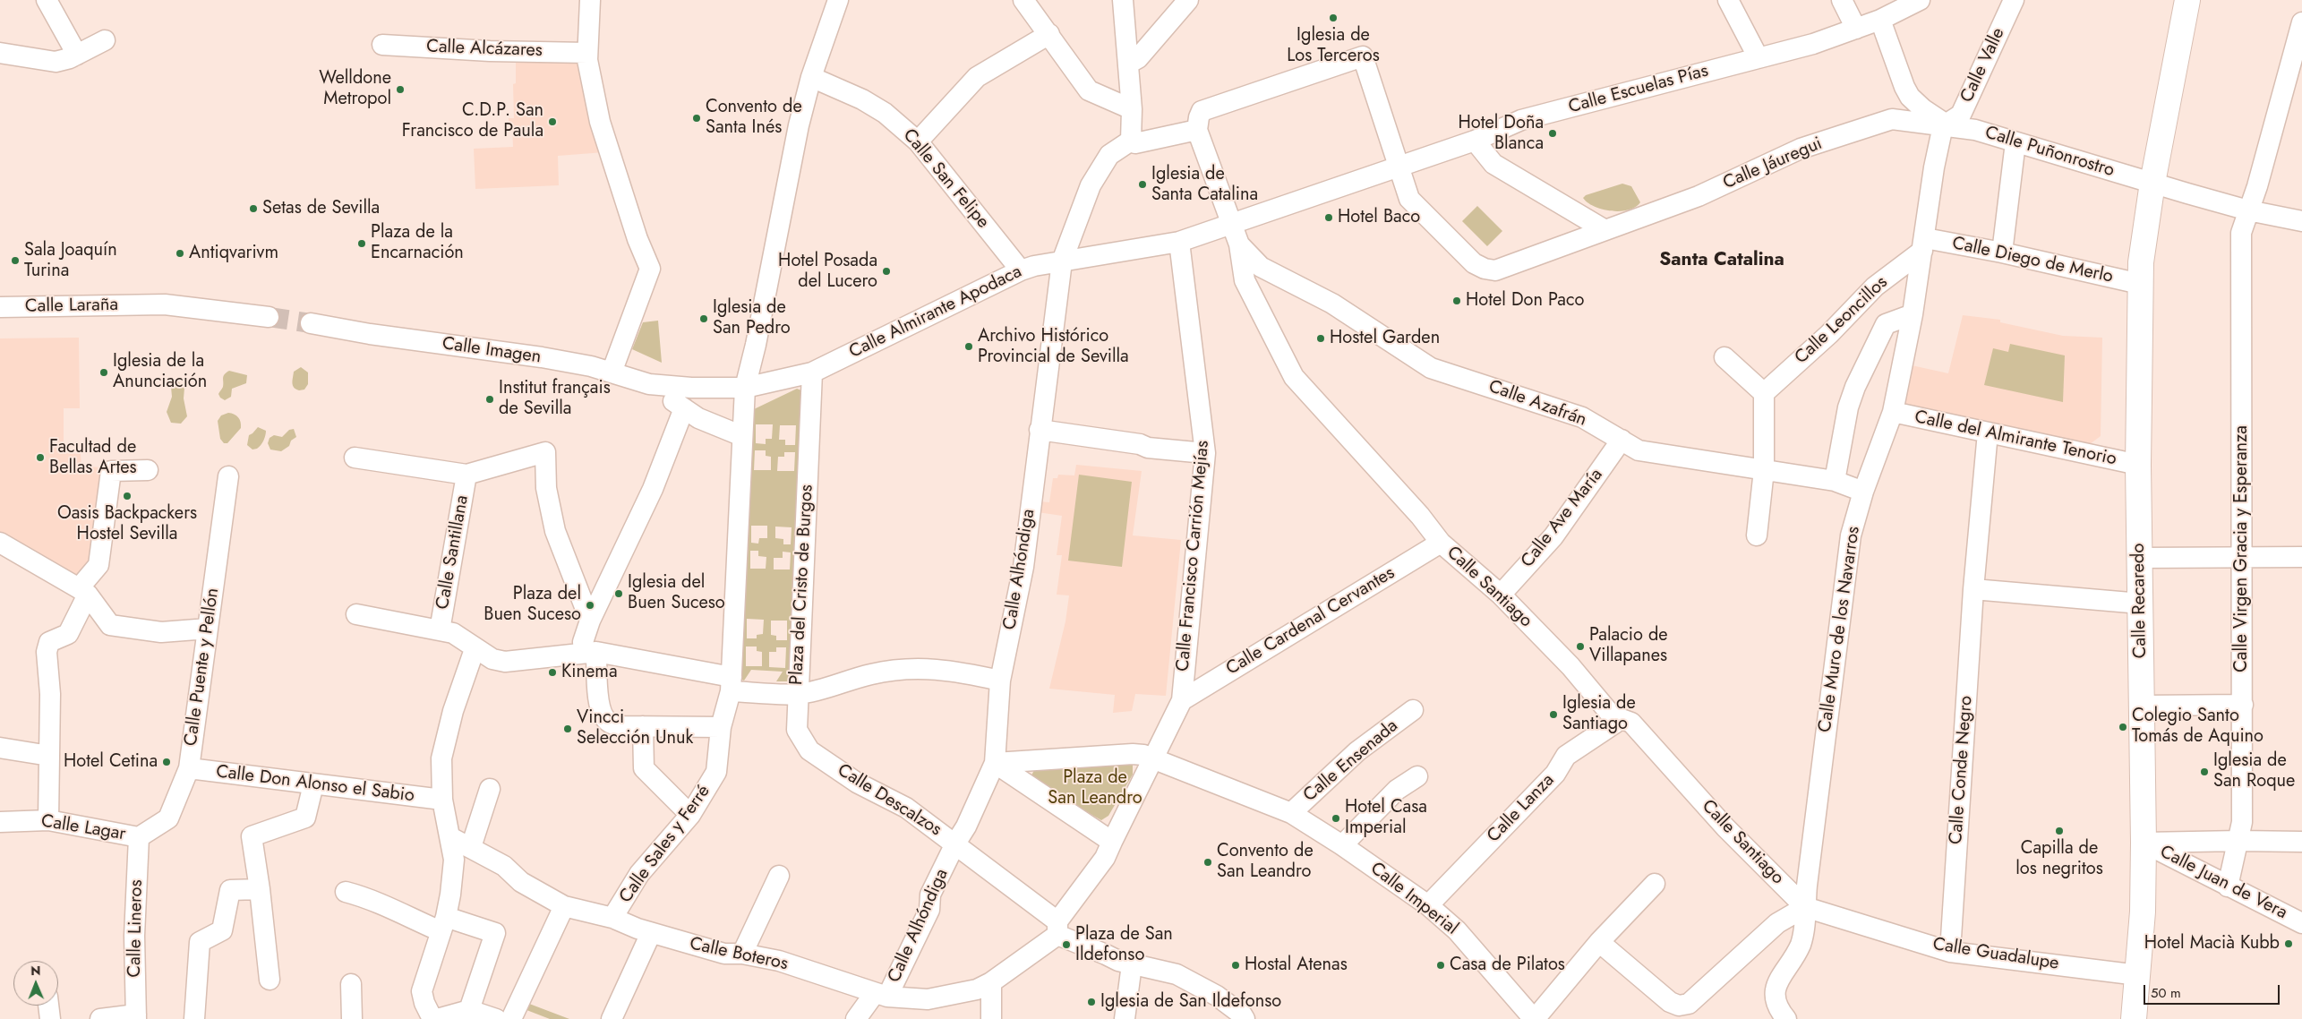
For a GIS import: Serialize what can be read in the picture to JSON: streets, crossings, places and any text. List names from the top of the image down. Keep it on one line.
{"streets":{"main road":["Calle Recaredo"],"street":["Calle Alcázares","Calle Valle","Calle Escuelas Pías","Calle Puñonrostro","Calle Jáuregui","Calle San Felipe","Calle Diego de Merlo","Calle Laraña","Calle Almirante Apodaca","Calle Leoncillos","Calle Imagen","Calle Azafrán","Calle del Almirante Tenorio","Calle Ave María","Calle Virgen Gracia y Esperanza","Calle Santillana","Calle Francisco Carrión Mejías","Calle Alhóndiga","Plaza del Cristo de Burgos","Calle Santiago","Calle Cardenal Cervantes","Calle Muro de los Navarros","Calle Puente y Pellón","Calle Ensenada","Calle Conde Negro","Calle Don Alonso el Sabio","Calle Descalzos","Calle Lanza","Calle Lagar","Calle Sales y Ferré","Calle Juan de Vera","Calle Imperial","Calle Lineros","Calle Boteros","Calle Guadalupe"]},"crossings":[["Calle Valle","Calle Puñonrostro"],["Calle Valle","Calle Jáuregui"],["Calle Valle","Calle Muro de los Navarros"],["Calle Escuelas Pías","Calle Jáuregui"],["Calle Escuelas Pías","Calle Almirante Apodaca"],["Calle Escuelas Pías","Calle Santiago"],["Calle Puñonrostro","Calle Jáuregui"],["Calle Puñonrostro","Calle Virgen Gracia y Esperanza"],["Calle Puñonrostro","Calle Recaredo"],["Calle Puñonrostro","Calle Muro de los Navarros"],["Calle Jáuregui","Calle Santiago"],["Calle Jáuregui","Calle Muro de los Navarros"],["Calle San Felipe","Calle Almirante Apodaca"],["Calle Diego de Merlo","Calle Leoncillos"],["Calle Diego de Merlo","Calle Recaredo"],["Calle Diego de Merlo","Calle Muro de los Navarros"],["Calle Almirante Apodaca","Calle Imagen"],["Calle Almirante Apodaca","Calle Francisco Carrión Mejías"],["Calle Almirante Apodaca","Calle Alhóndiga"],["Calle Almirante Apodaca","Plaza del Cristo de Burgos"],["Calle Almirante Apodaca","Calle Santiago"],["Calle Leoncillos","Calle Muro de los Navarros"],["Calle Azafrán","Calle Ave María"],["Calle Azafrán","Calle Santiago"],["Calle Azafrán","Calle Muro de los Navarros"],["Calle del Almirante Tenorio","Calle Recaredo"],["Calle del Almirante Tenorio","Calle Muro de los Navarros"],["Calle del Almirante Tenorio","Calle Conde Negro"],["Calle Ave María","Calle Santiago"],["Calle Virgen Gracia y Esperanza","Calle Juan de Vera"],["Calle Santillana","Plaza del Cristo de Burgos"],["Calle Francisco Carrión Mejías","Calle Cardenal Cervantes"],["Calle Francisco Carrión Mejías","Calle Imperial"],["Calle Alhóndiga","Calle Descalzos"],["Calle Alhóndiga","Calle Boteros"],["Plaza del Cristo de Burgos","Calle Descalzos"],["Plaza del Cristo de Burgos","Calle Sales y Ferré"],["Calle Santiago","Calle Cardenal Cervantes"],["Calle Santiago","Calle Muro de los Navarros"],["Calle Santiago","Calle Lanza"],["Calle Santiago","Calle Guadalupe"],["Calle Recaredo","Calle Juan de Vera"],["Calle Recaredo","Calle Guadalupe"],["Calle Muro de los Navarros","Calle Guadalupe"],["Calle Puente y Pellón","Calle Don Alonso el Sabio"],["Calle Puente y Pellón","Calle Lagar"],["Calle Puente y Pellón","Calle Lineros"],["Calle Ensenada","Calle Imperial"],["Calle Conde Negro","Calle Guadalupe"],["Calle Lanza","Calle Imperial"],["Calle Lagar","Calle Lineros"],["Calle Sales y Ferré","Calle Boteros"]],"districts":["Santa Catalina"],"parks":["Plaza de San Leandro"],"places":["Iglesia de Los Terceros","Welldone Metropol","Convento de Santa Inés","C.D.P. San Francisco de Paula","Hotel Doña Blanca","Iglesia de Santa Catalina","Setas de Sevilla","Hotel Baco","Plaza de la Encarnación","Antiqvarivm","Sala Joaquín Turina","Hotel Posada del Lucero","Hotel Don Paco","Iglesia de San Pedro","Hostel Garden","Archivo Histórico Provincial de Sevilla","Iglesia de la Anunciación","Institut français de Sevilla","Facultad de Bellas Artes","Oasis Backpackers Hostel Sevilla","Iglesia del Buen Suceso","Plaza del Buen Suceso","Palacio de Villapanes","Kinema","Iglesia de Santiago","Colegio Santo Tomás de Aquino","Vincci Selección Unuk","Hotel Cetina","Iglesia de San Roque","Hotel Casa Imperial","Capilla de los negritos","Convento de San Leandro","Hotel Macià Kubb","Plaza de San Ildefonso","Hostal Atenas","Casa de Pilatos","Iglesia de San Ildefonso"],"scale_bar":"50 m","north":"top"}
